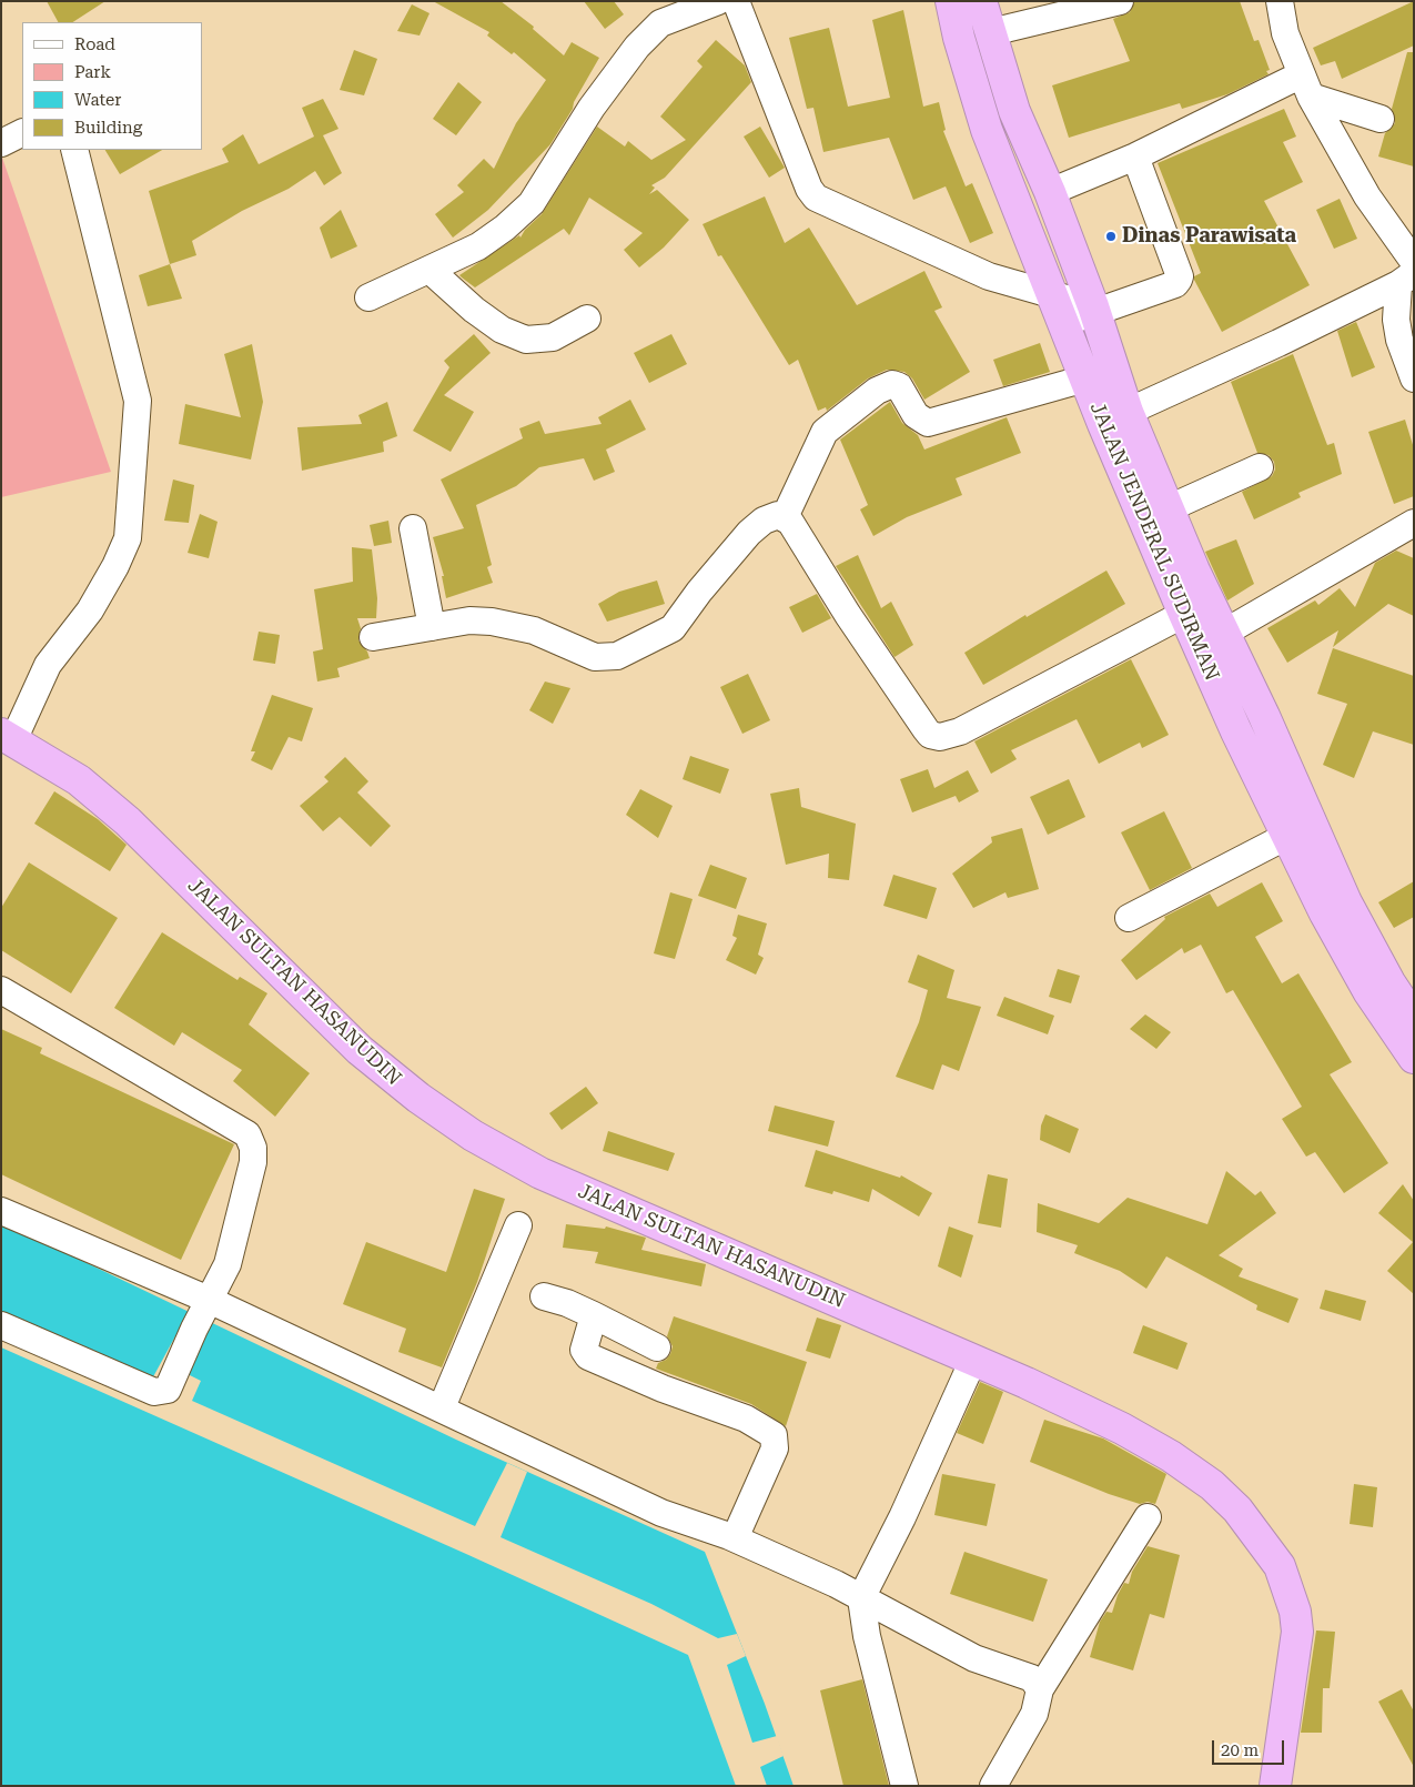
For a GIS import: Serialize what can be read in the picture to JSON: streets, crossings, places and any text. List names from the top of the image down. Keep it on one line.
{"streets":{"highway":["JALAN JENDERAL SUDIRMAN","JALAN SULTAN HASANUDIN"]},"places":["Dinas Parawisata"],"legend":["Road","Park","Water","Building"],"scale_bar":"20 m"}
